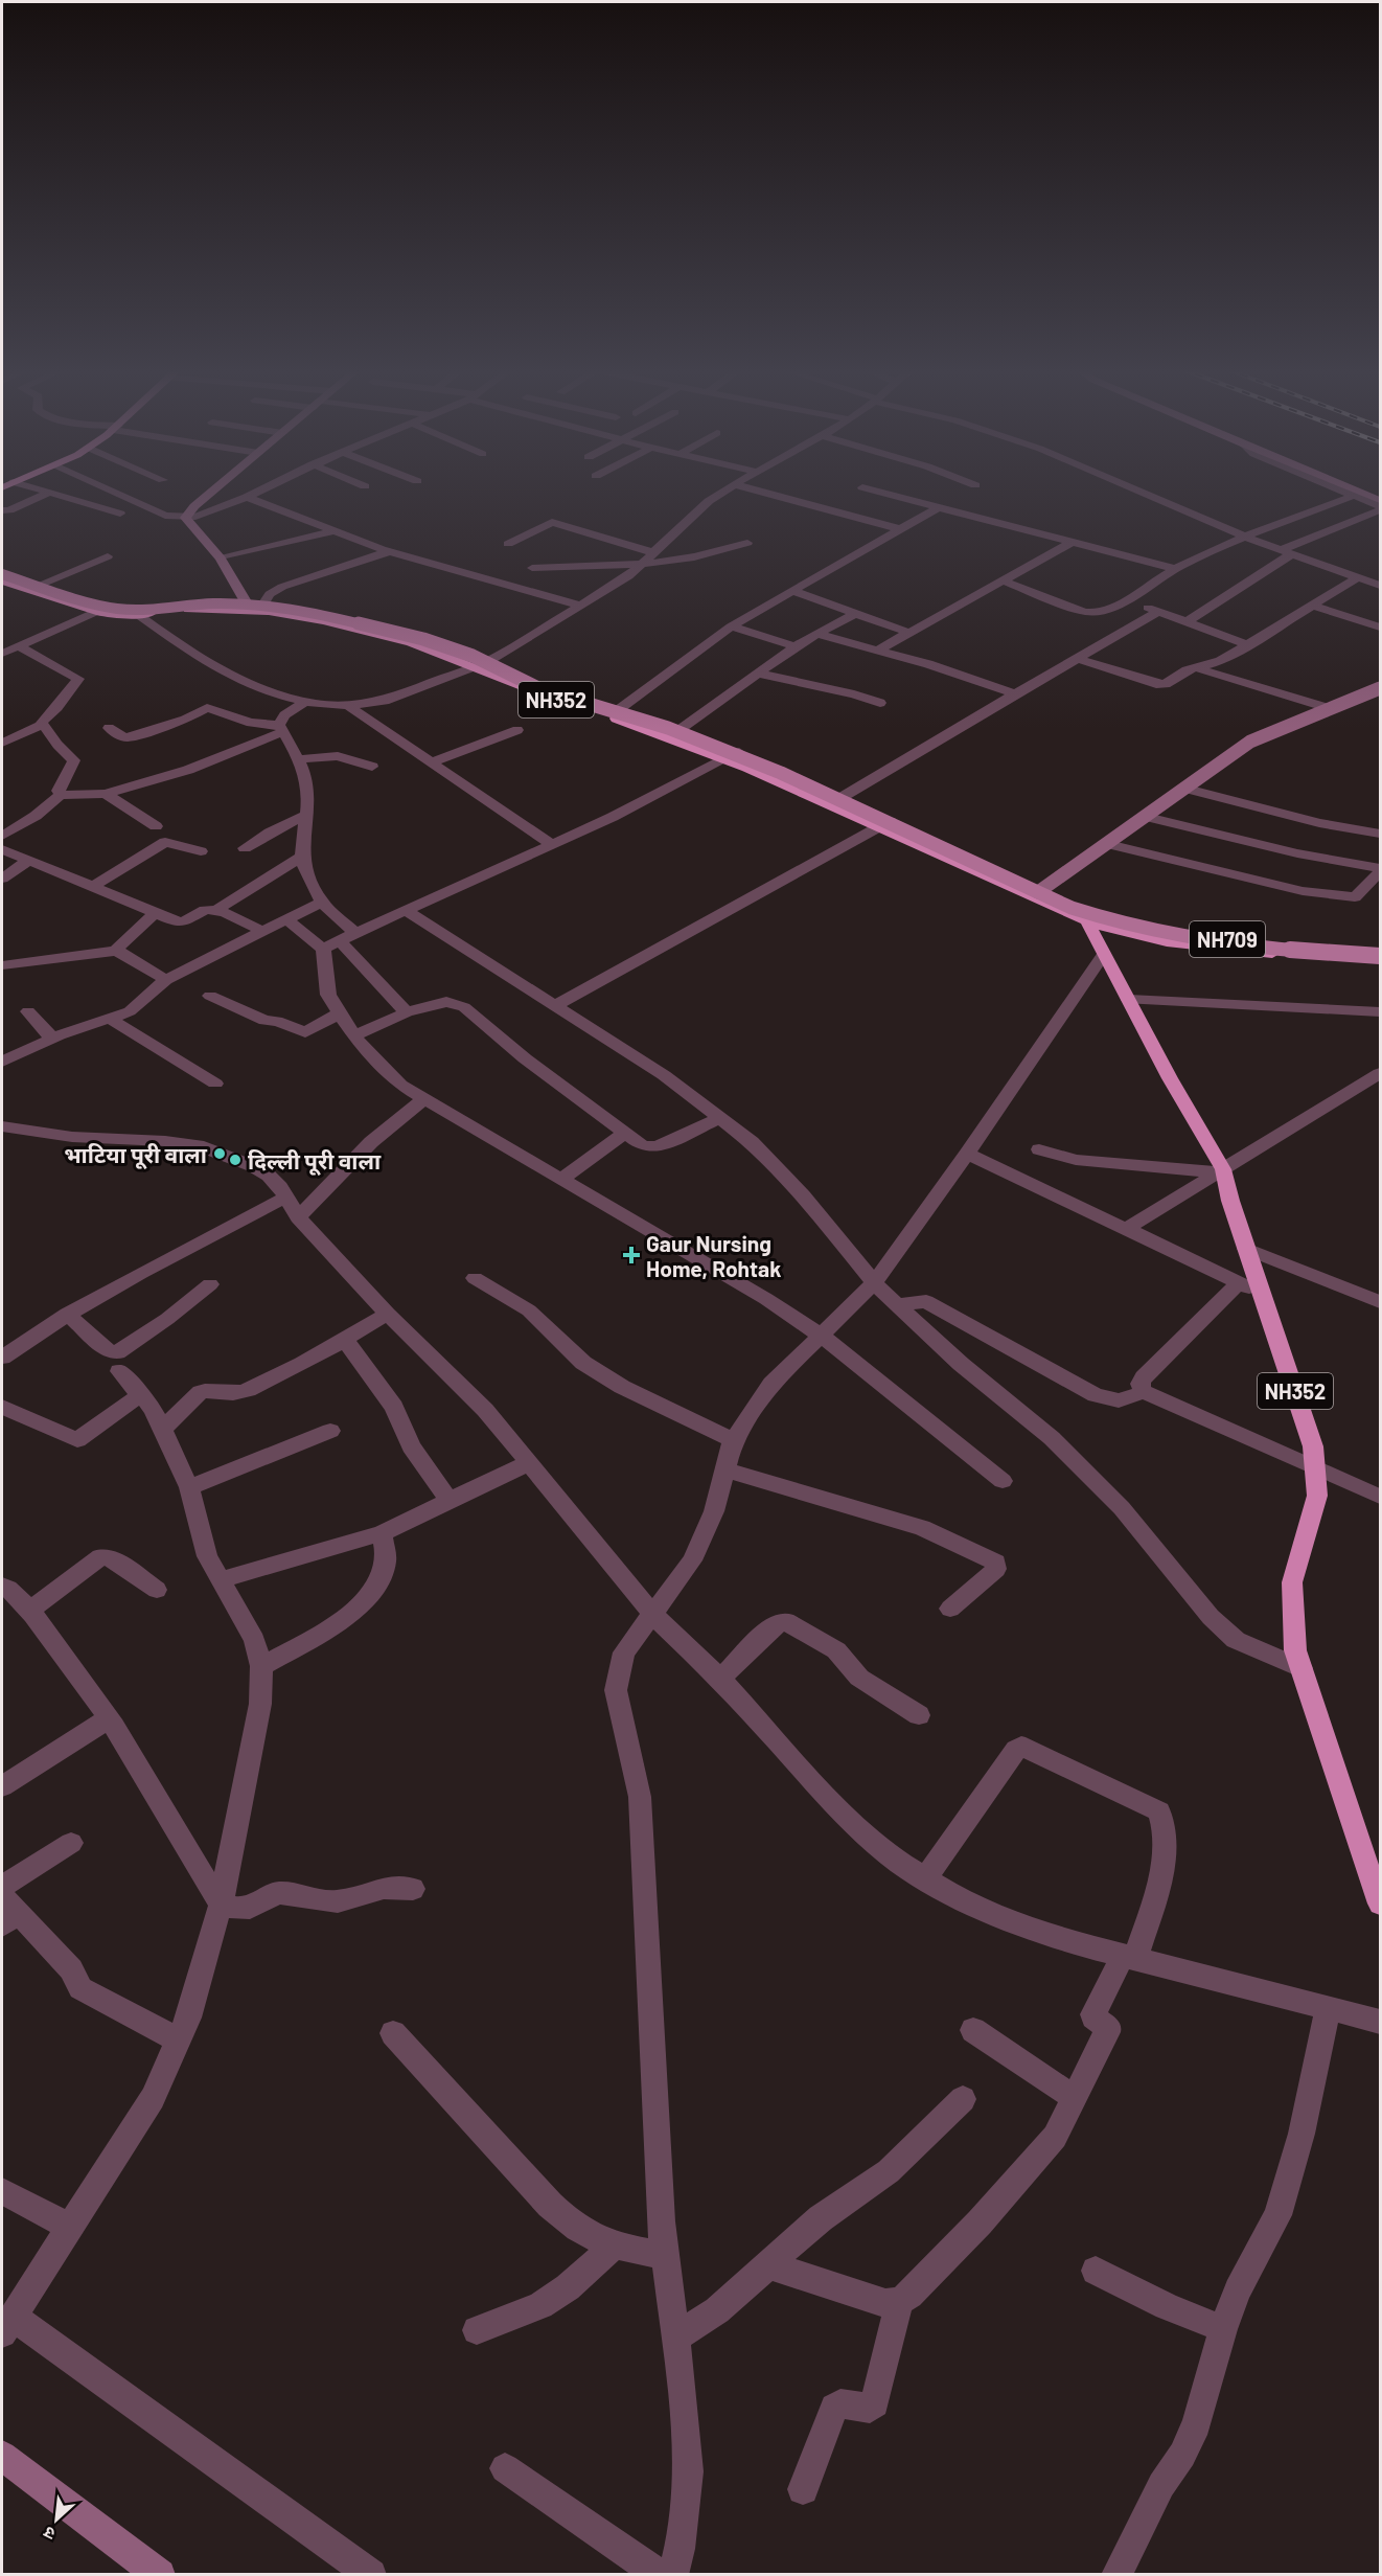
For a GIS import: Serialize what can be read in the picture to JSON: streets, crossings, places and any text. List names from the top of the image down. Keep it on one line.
{"streets":{"highway":["NH352","NH709"]},"crossings":[["NH352","NH709"]],"places":{"other":["भाटिया पूरी वाला","दिल्ली पूरी वाला"],"health":["Gaur Nursing Home, Rohtak"]},"north":"bottom left"}
